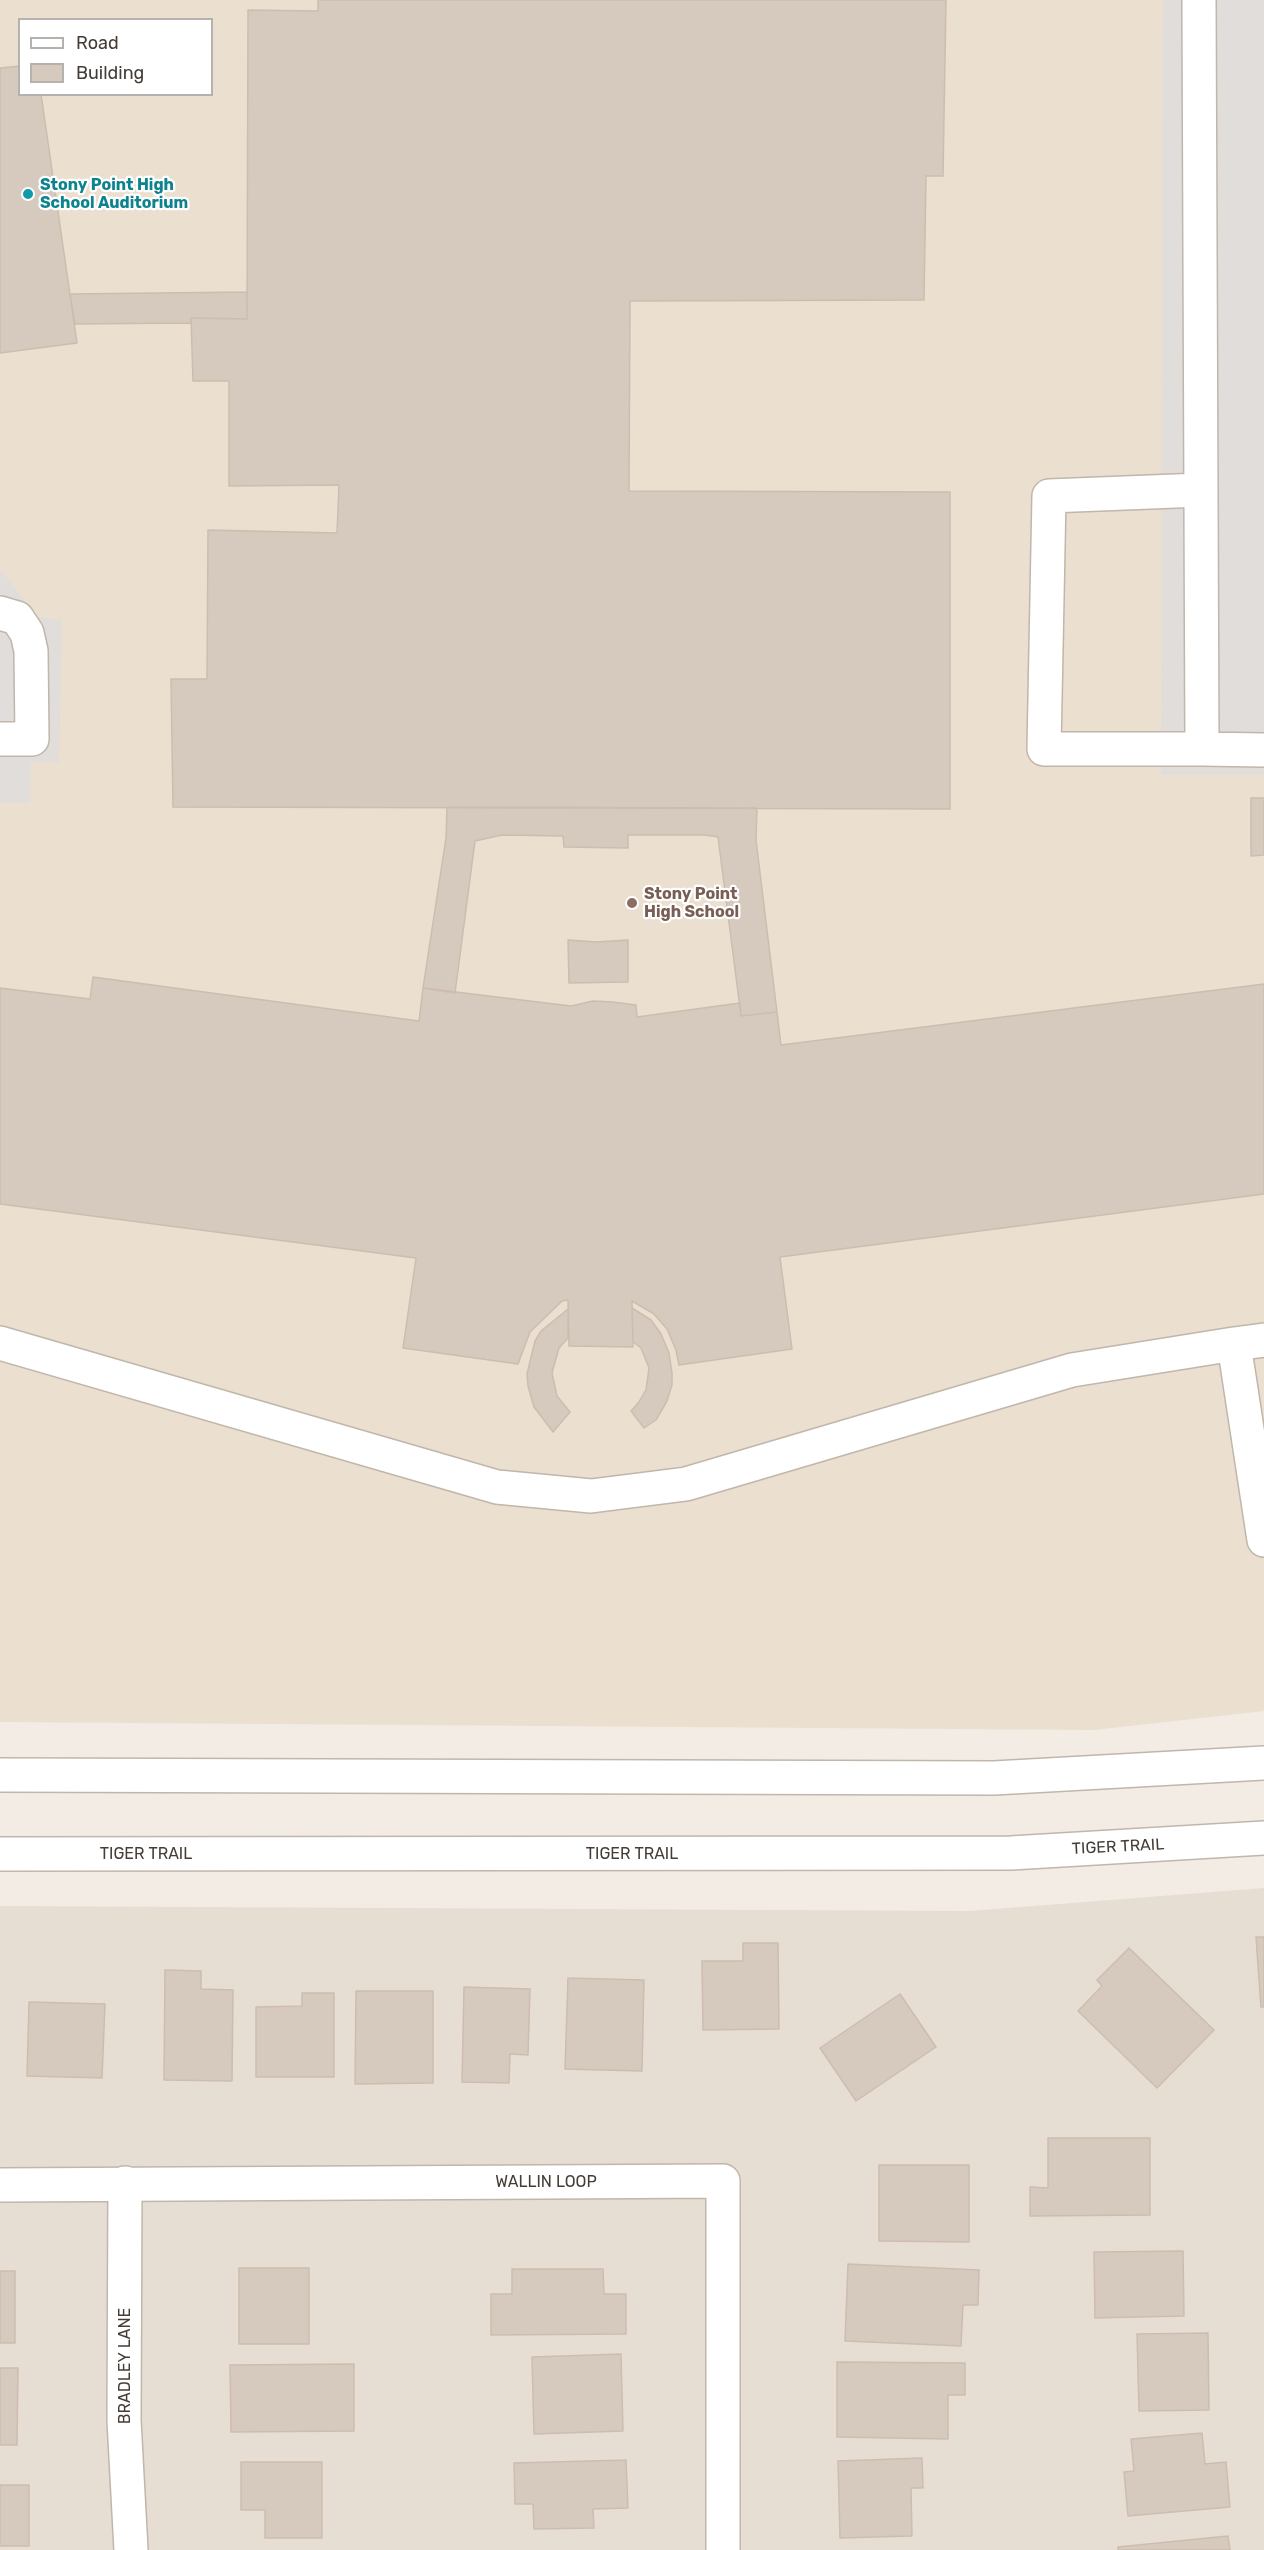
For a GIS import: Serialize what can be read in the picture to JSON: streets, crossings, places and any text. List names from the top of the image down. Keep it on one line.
{"streets":{"street":["TIGER TRAIL","WALLIN LOOP","BRADLEY LANE"]},"crossings":[["WALLIN LOOP","BRADLEY LANE"]],"places":["Stony Point High School Auditorium","Stony Point High School"],"legend":["Road","Building"]}
